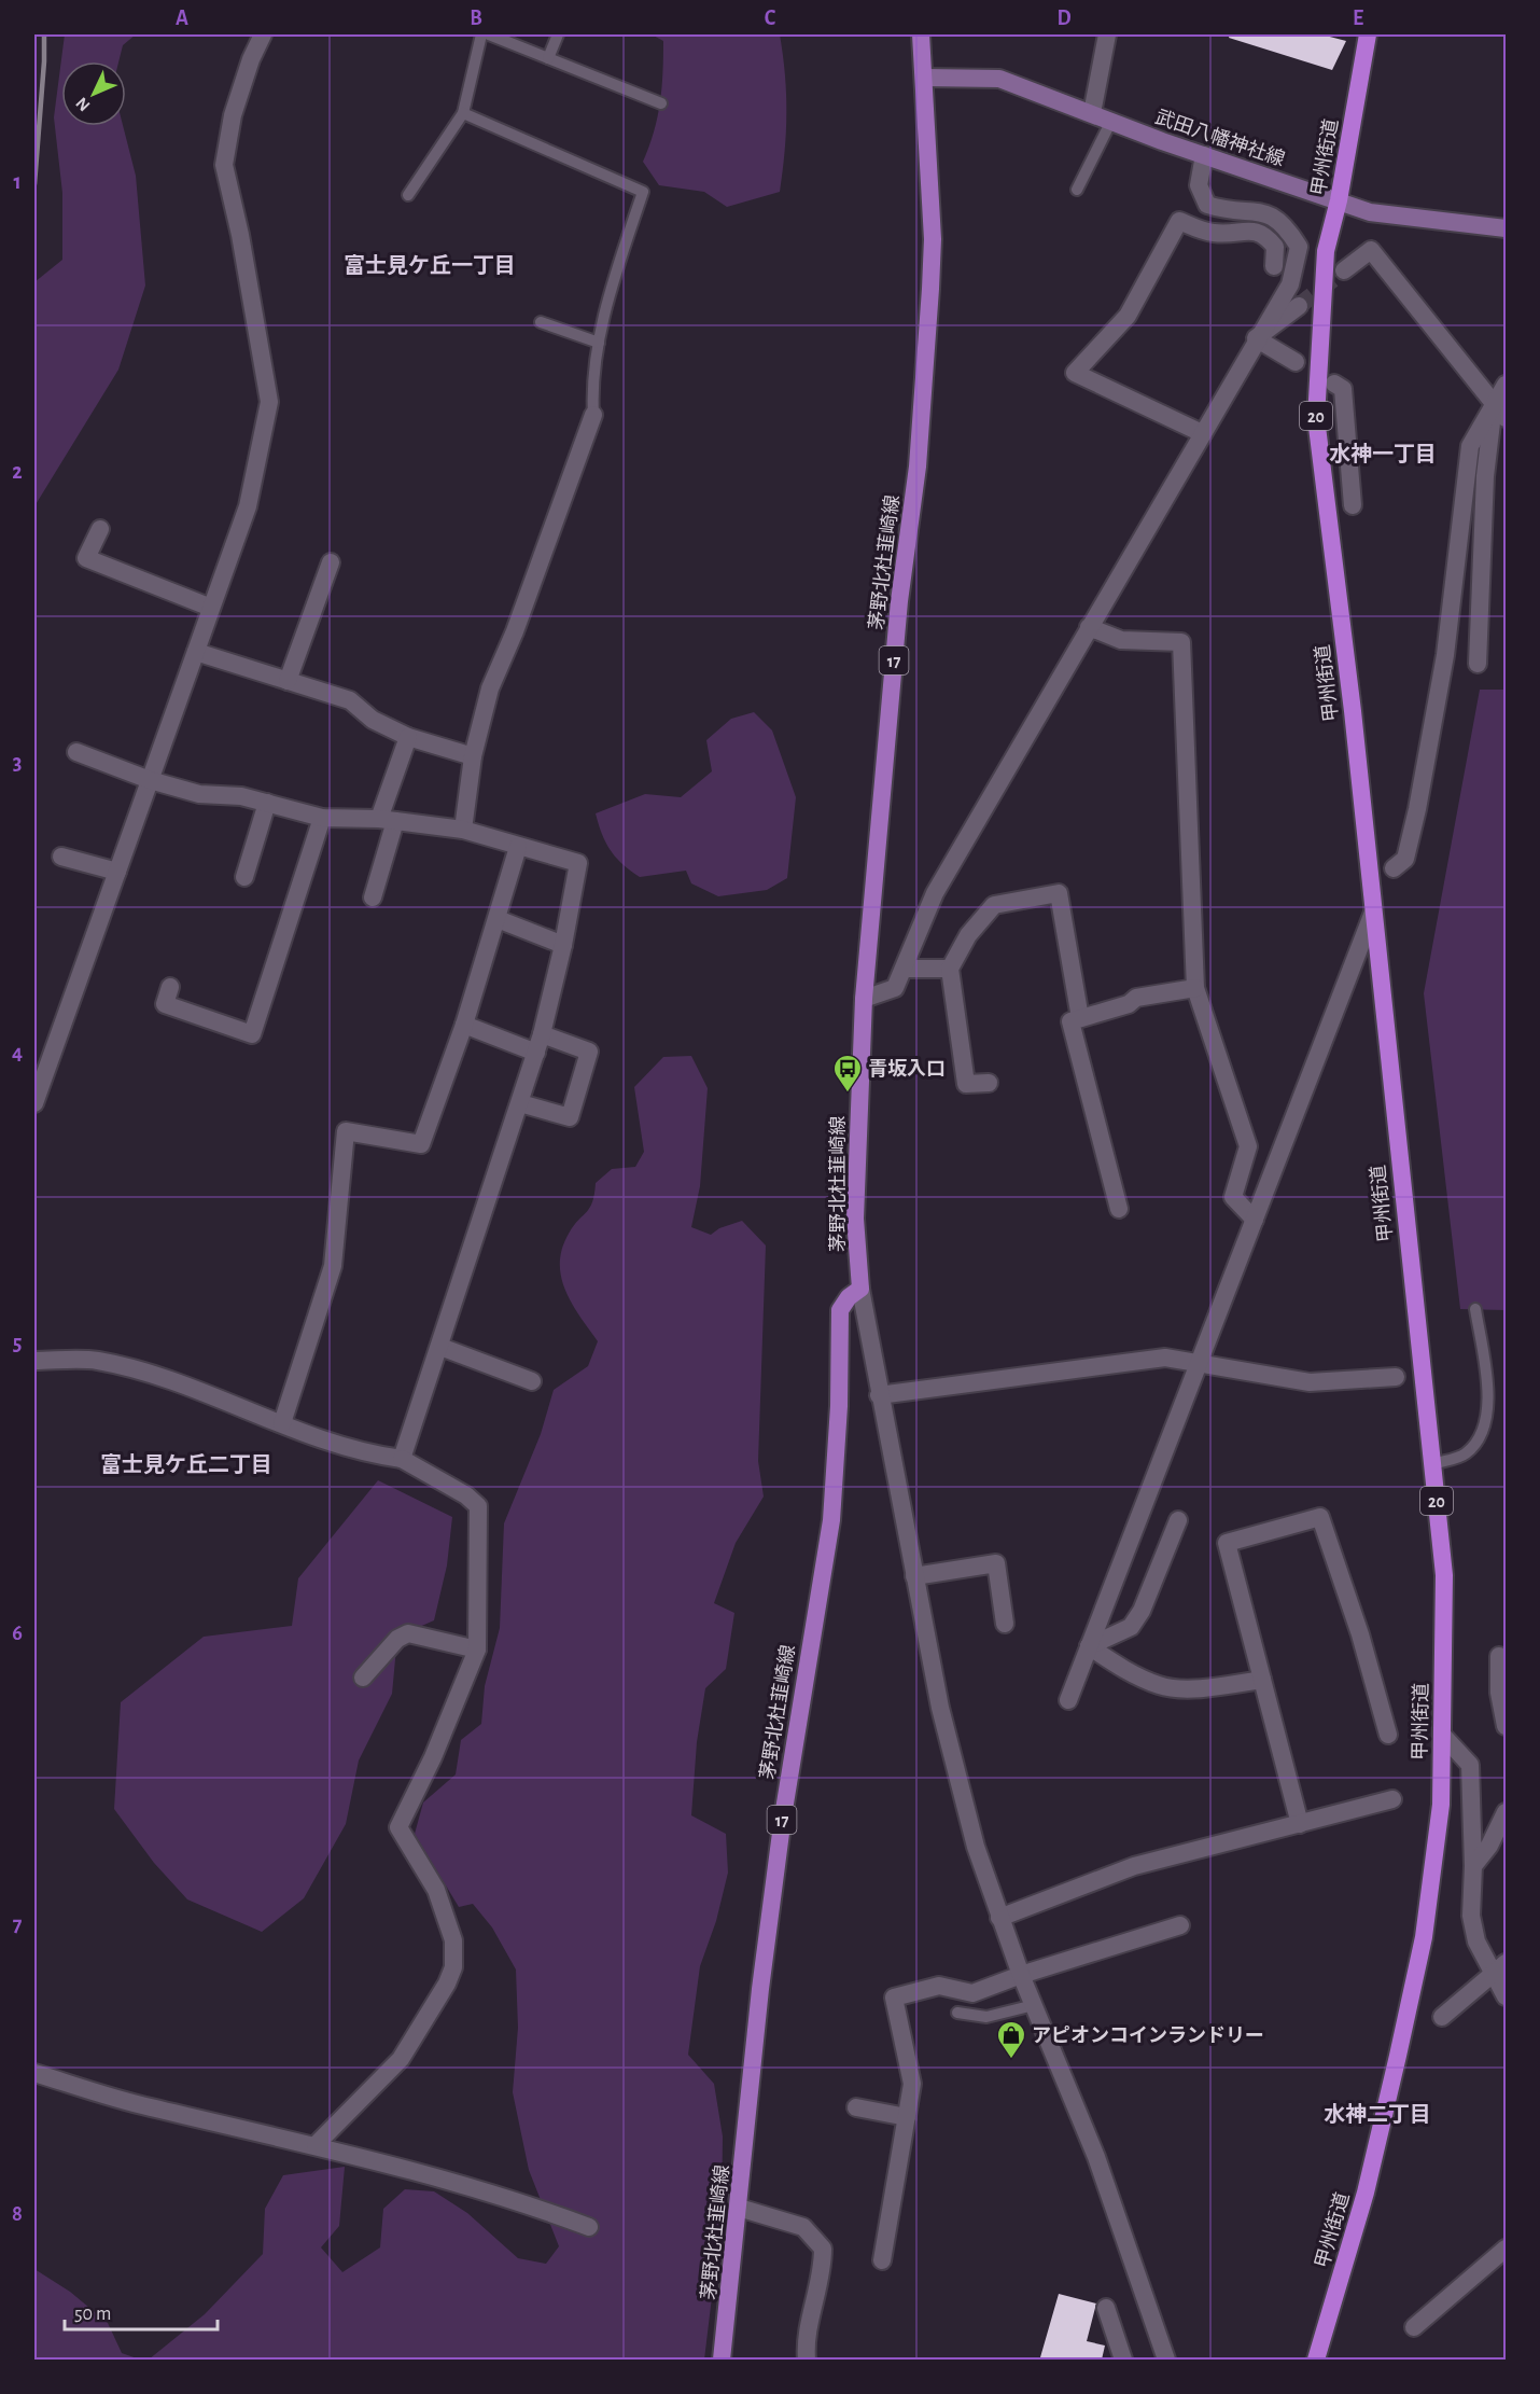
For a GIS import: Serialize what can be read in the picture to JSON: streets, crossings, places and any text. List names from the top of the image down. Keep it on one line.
{"streets":{"highway":["甲州街道","20"],"main road":["武田八幡神社線","茅野北杜韮崎線","17"]},"crossings":[["武田八幡神社線","甲州街道"],["武田八幡神社線","茅野北杜韮崎線"]],"districts":["富士見ケ丘一丁目","水神一丁目","富士見ケ丘二丁目","水神二丁目"],"places":{"bus stop":["青坂入口"],"shop":["アピオンコインランドリー"]},"scale_bar":"50 m","north":"bottom left","grid":{"columns":["A","B","C","D","E"],"rows":["1","2","3","4","5","6","7","8"]}}
